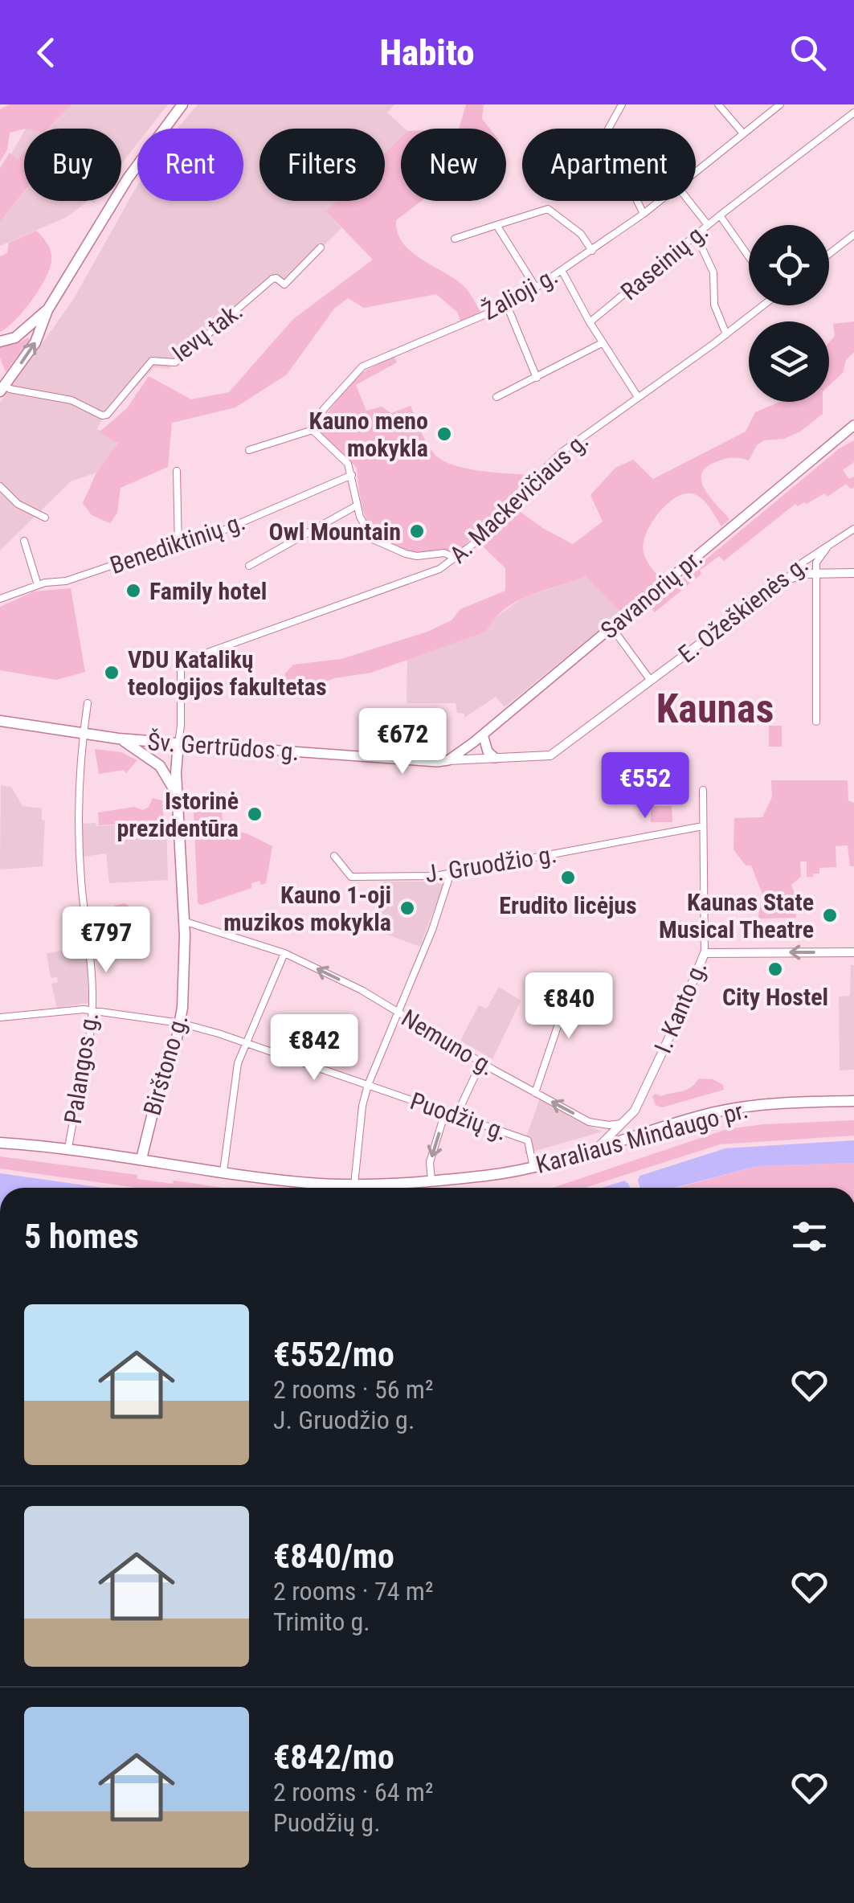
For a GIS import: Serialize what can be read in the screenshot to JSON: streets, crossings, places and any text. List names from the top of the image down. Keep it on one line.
{"streets":{"main road":["Savanorių pr.","Šv. Gertrūdos g.","Birštono g.","Karaliaus Mindaugo pr."],"street":["Raseinių g.","Žalioji g.","Ievų tak.","A. Mackevičiaus g.","Benediktinių g.","E. Ožeškienės g.","J. Gruodžio g.","I. Kanto g.","Nemuno g.","Palangos g.","Puodžių g."]},"crossings":[["A. Mackevičiaus g.","Šv. Gertrūdos g."],["A. Mackevičiaus g.","Birštono g."],["Savanorių pr.","Šv. Gertrūdos g."],["Šv. Gertrūdos g.","Birštono g."],["Šv. Gertrūdos g.","Palangos g."],["J. Gruodžio g.","I. Kanto g."],["I. Kanto g.","Nemuno g."],["I. Kanto g.","Karaliaus Mindaugo pr."],["Nemuno g.","Birštono g."],["Birštono g.","Puodžių g."],["Birštono g.","Karaliaus Mindaugo pr."],["Palangos g.","Puodžių g."],["Palangos g.","Karaliaus Mindaugo pr."],["Puodžių g.","Karaliaus Mindaugo pr."]],"one_way":["Nemuno g."],"districts":["Kaunas"],"places":["Kauno meno mokykla","Owl Mountain","Family hotel","VDU Katalikų teologijos fakultetas","Istorinė prezidentūra","Erudito licėjus","Kauno 1-oji muzikos mokykla","Kaunas State Musical Theatre","City Hostel"],"page":{"header":"Habito","chip":["Buy","Rent","Filters","New","Apartment"],"price":["€672","€552","€797","€840","€842"],"heading":"5 homes","list":[{"name":"€552/mo","note":"2 rooms · 56 m² · J. Gruodžio g."},{"name":"€840/mo","note":"2 rooms · 74 m² · Trimito g."},{"name":"€842/mo","note":"2 rooms · 64 m² · Puodžių g."}]}}
